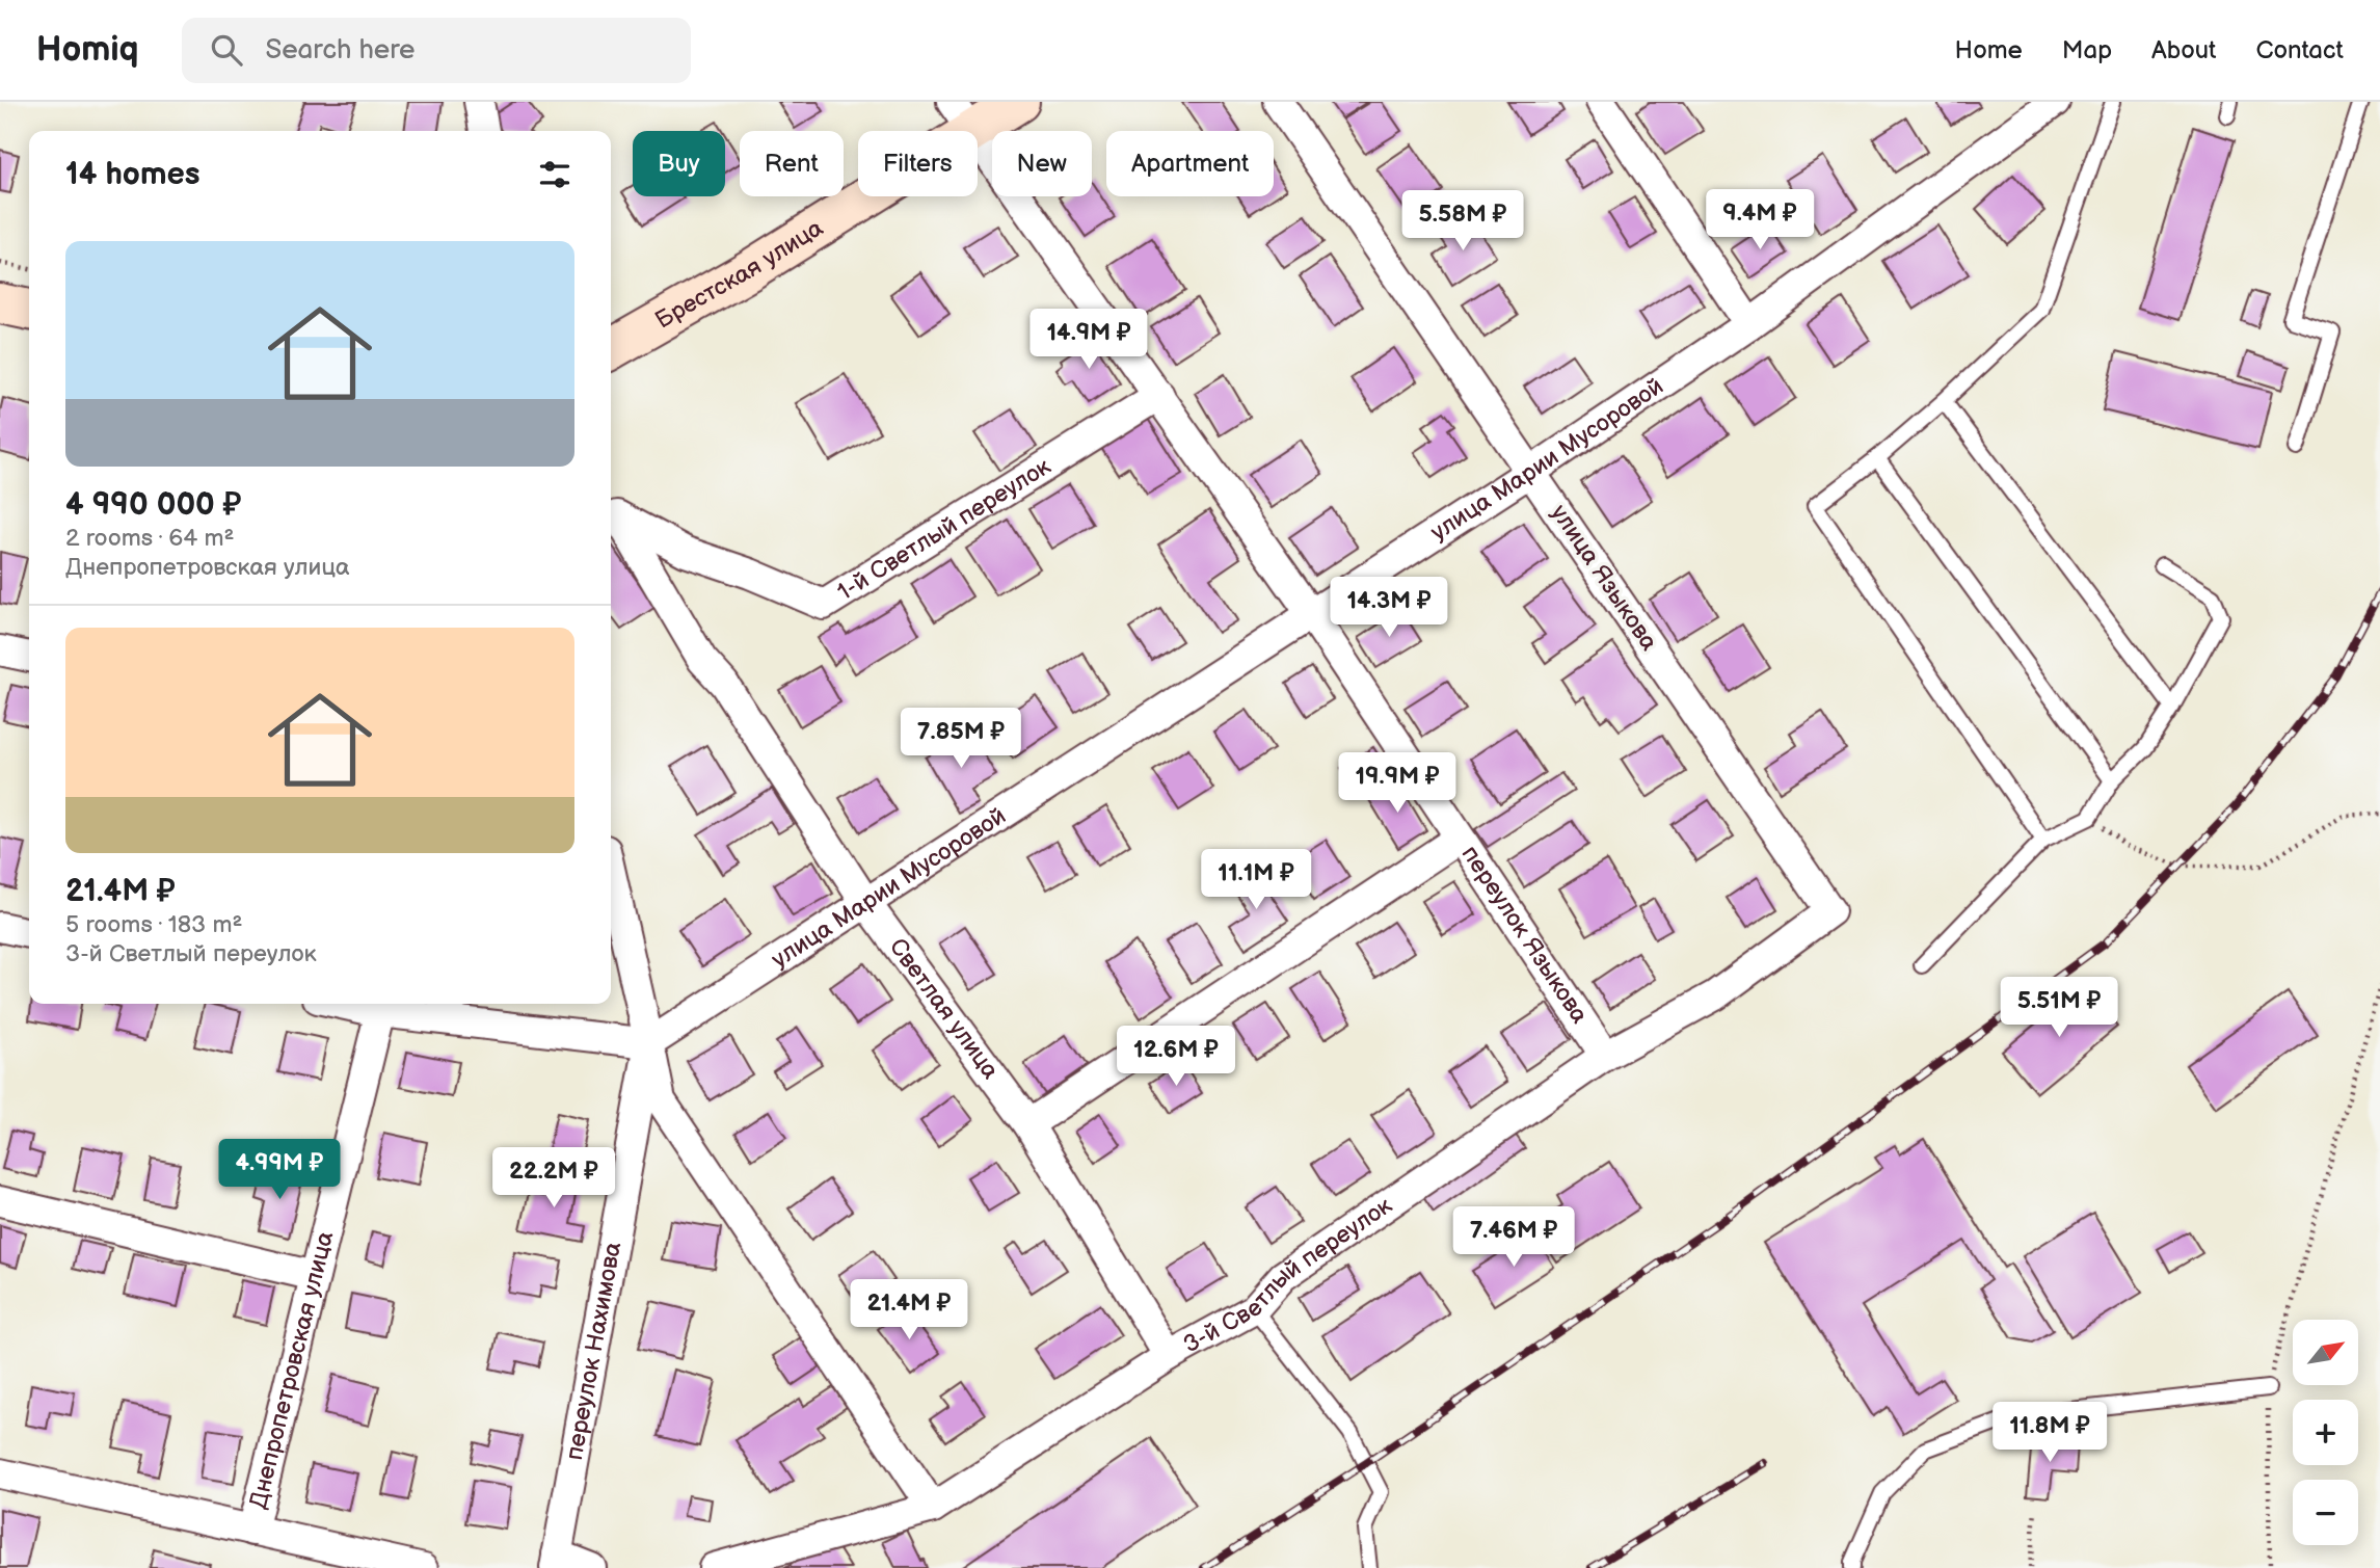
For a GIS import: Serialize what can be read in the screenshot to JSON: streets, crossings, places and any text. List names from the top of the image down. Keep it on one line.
{"streets":{"street":["Брестская улица","улица Марии Мусоровой","1-й Светлый переулок","улица Языкова","переулок Языкова","Светлая улица","3-й Светлый переулок","переулок Нахимова","Днепропетровская улица"]},"crossings":[["Брестская улица","переулок Языкова"],["улица Марии Мусоровой","улица Языкова"],["улица Марии Мусоровой","переулок Языкова"],["улица Марии Мусоровой","Светлая улица"],["улица Марии Мусоровой","переулок Нахимова"],["1-й Светлый переулок","переулок Языкова"],["1-й Светлый переулок","Светлая улица"],["улица Языкова","3-й Светлый переулок"],["переулок Языкова","3-й Светлый переулок"],["Светлая улица","3-й Светлый переулок"]],"north":"top right","page":{"header":"Homiq","search":"Search here","nav":["Home","Map","About","Contact"],"chip":["Buy","Rent","Filters","New","Apartment"],"heading":"14 homes","price":["9.4M ₽","5.58M ₽","14.9M ₽","14.3M ₽","7.85M ₽","19.9M ₽","11.1M ₽","5.51M ₽","12.6M ₽","4.99M ₽","22.2M ₽","7.46M ₽","21.4M ₽","11.8M ₽"],"list":[{"name":"4 990 000 ₽","note":"2 rooms · 64 m² · Днепропетровская улица"},{"name":"21.4M ₽","note":"5 rooms · 183 m² · 3-й Светлый переулок"}],"map_buttons":["+","−"]}}
